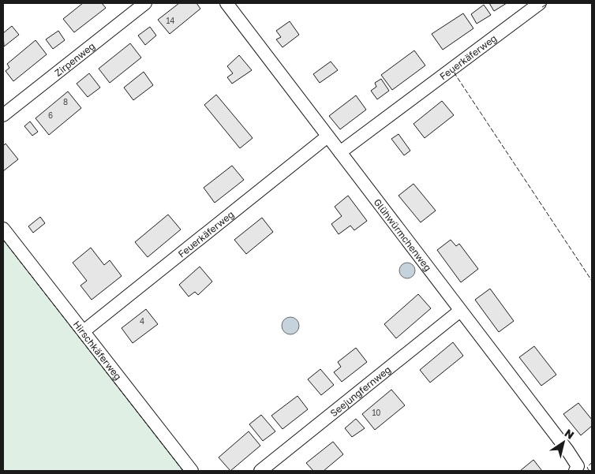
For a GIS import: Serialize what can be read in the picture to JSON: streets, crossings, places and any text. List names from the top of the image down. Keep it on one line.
{"streets":{"street":["Feuerkäferweg","Zirpenweg","Glühwürmchenweg","Hirschkäferweg","Seejungfernweg"]},"crossings":[["Feuerkäferweg","Glühwürmchenweg"],["Feuerkäferweg","Hirschkäferweg"],["Glühwürmchenweg","Seejungfernweg"]],"house_numbers":["14","8","6","4","10"],"north":"top right"}
